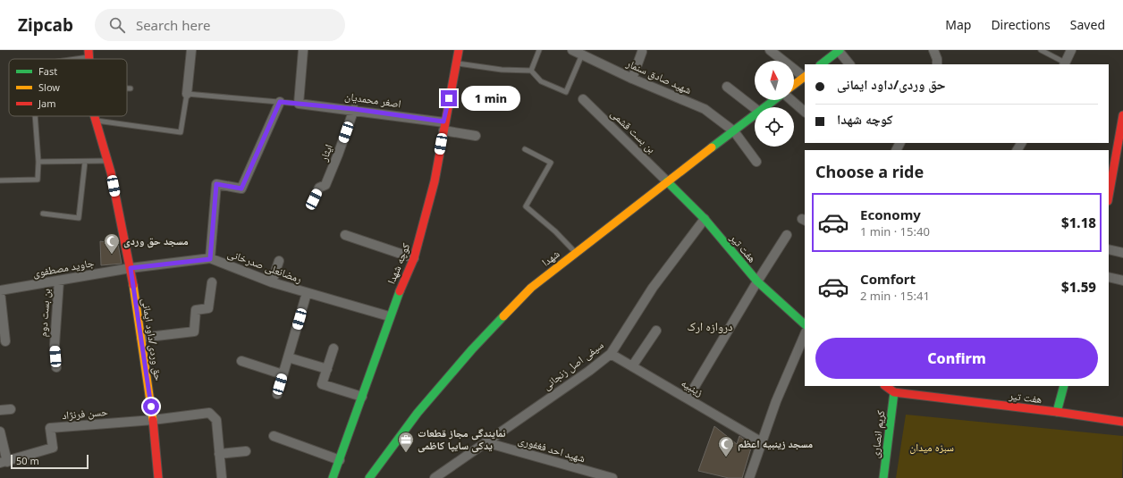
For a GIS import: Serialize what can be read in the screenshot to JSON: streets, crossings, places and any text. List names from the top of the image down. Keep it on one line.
{"streets":{"street":["شهید صادق سنمار","اصغر محمدیان","بن بست قشمی","ایثار","هفت تیر","شهدا","کوچه شهدا","رمضانعلی صدرخانی","جاوید مصطفوی","بن بست دوم","حق وردی/داود ایمانی","سیفی اصل زنجانی","زینبیه","حسن فرنژاد","کریم انصاری","شهید احد فغفوری"]},"crossings":[["شهید صادق سنمار","شهدا"],["اصغر محمدیان","ایثار"],["اصغر محمدیان","کوچه شهدا"],["بن بست قشمی","هفت تیر"],["بن بست قشمی","شهدا"],["هفت تیر","شهدا"],["هفت تیر","سیفی اصل زنجانی"],["هفت تیر","کریم انصاری"],["کوچه شهدا","رمضانعلی صدرخانی"],["رمضانعلی صدرخانی","جاوید مصطفوی"],["رمضانعلی صدرخانی","حق وردی/داود ایمانی"],["جاوید مصطفوی","بن بست دوم"],["جاوید مصطفوی","حق وردی/داود ایمانی"],["حق وردی/داود ایمانی","حسن فرنژاد"],["سیفی اصل زنجانی","زینبیه"],["سیفی اصل زنجانی","شهید احد فغفوری"]],"districts":["دروازه ارک"],"parks":["سبزه میدان"],"places":{"mosque":["مسجد حق وردی","مسجد زینبیه اعظم"],"office":["نمایندگی مجاز قطعات یدکی سایپا کاظمی"]},"legend":["Fast","Slow","Jam"],"scale_bar":"50 m","north":"top","page":{"header":"Zipcab","search":"Search here","nav":["Map","Directions","Saved"],"banner":["حق وردی/داود ایمانی","کوچه شهدا"],"bubble":"1 min","heading":"Choose a ride","list":[{"name":"Economy","note":"1 min · 15:40","value":"$1.18"},{"name":"Comfort","note":"2 min · 15:41","value":"$1.59"}],"buttons":"Confirm","scale":"50 m"}}
